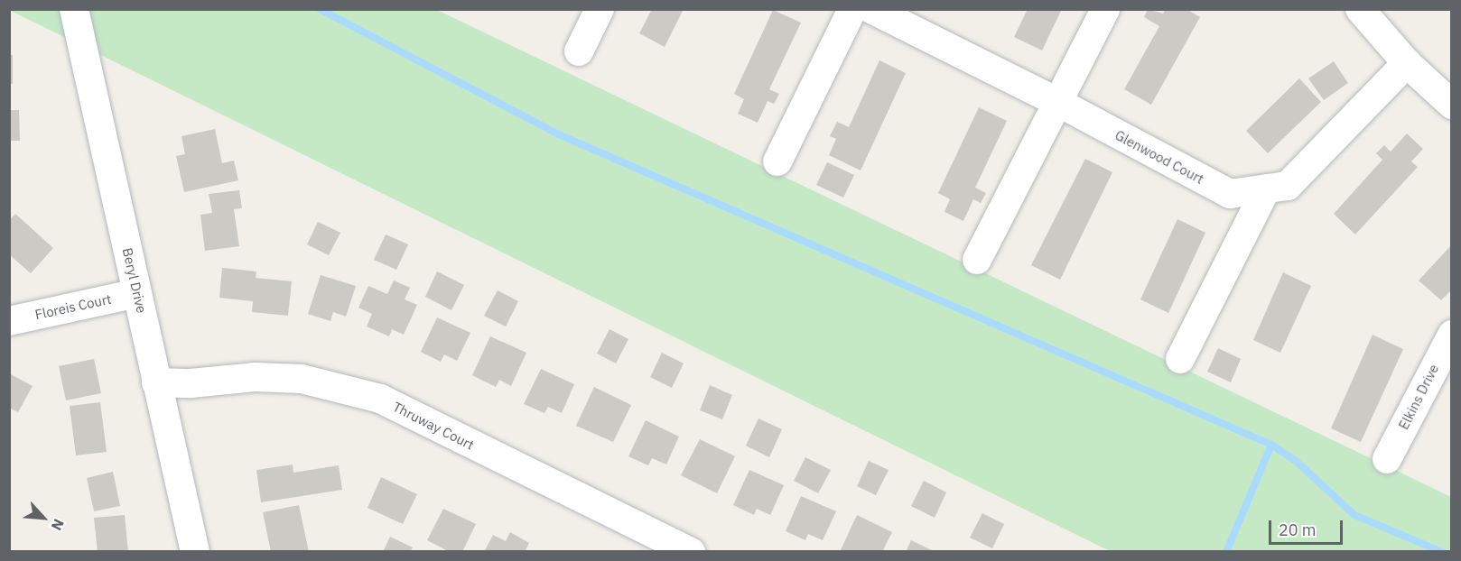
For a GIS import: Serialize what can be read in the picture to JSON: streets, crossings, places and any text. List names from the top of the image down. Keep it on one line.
{"streets":{"street":["Glenwood Court","Beryl Drive","Floreis Court","Elkins Drive","Thruway Court"]},"crossings":[["Beryl Drive","Floreis Court"],["Beryl Drive","Thruway Court"]],"scale_bar":"20 m","north":"bottom right"}
